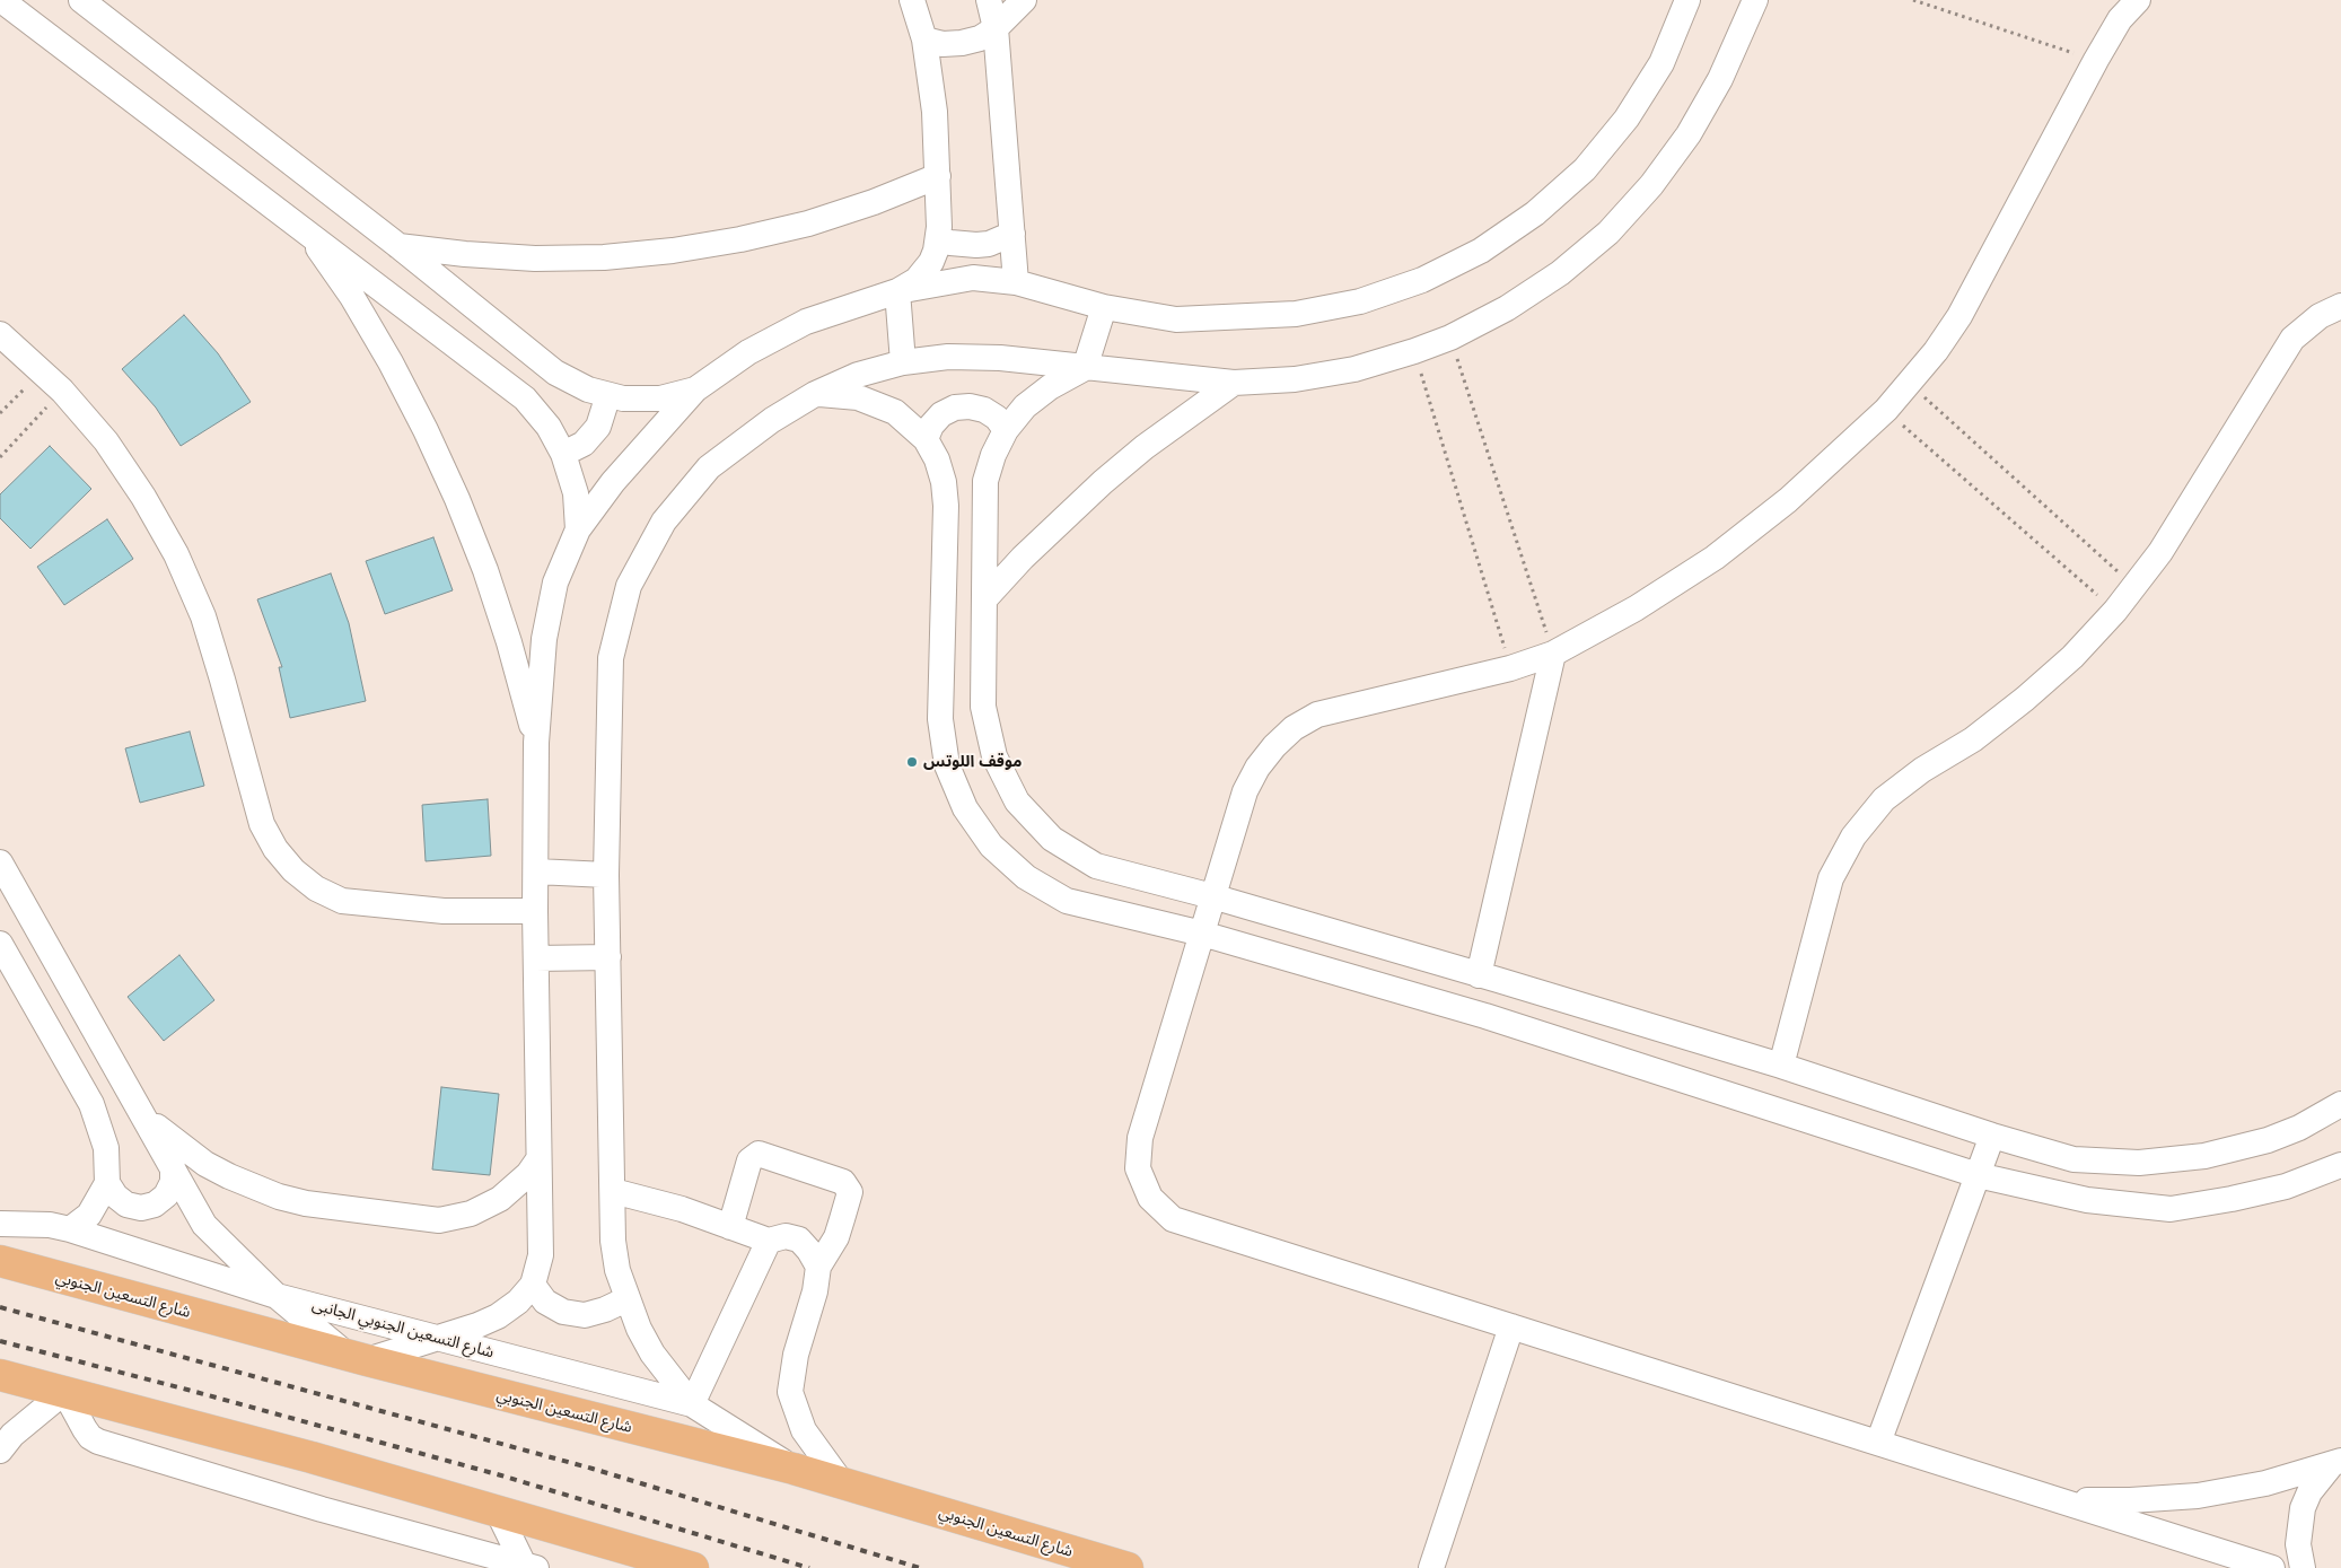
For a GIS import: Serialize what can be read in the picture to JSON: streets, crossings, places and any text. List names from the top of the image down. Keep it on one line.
{"streets":{"main road":["شارع التسعين الجنوبي"],"street":["شارع التسعين الجنوبي الجانبى"]},"crossings":[["شارع التسعين الجنوبي","شارع التسعين الجنوبي الجانبى"]],"places":["موقف اللوتس"]}
